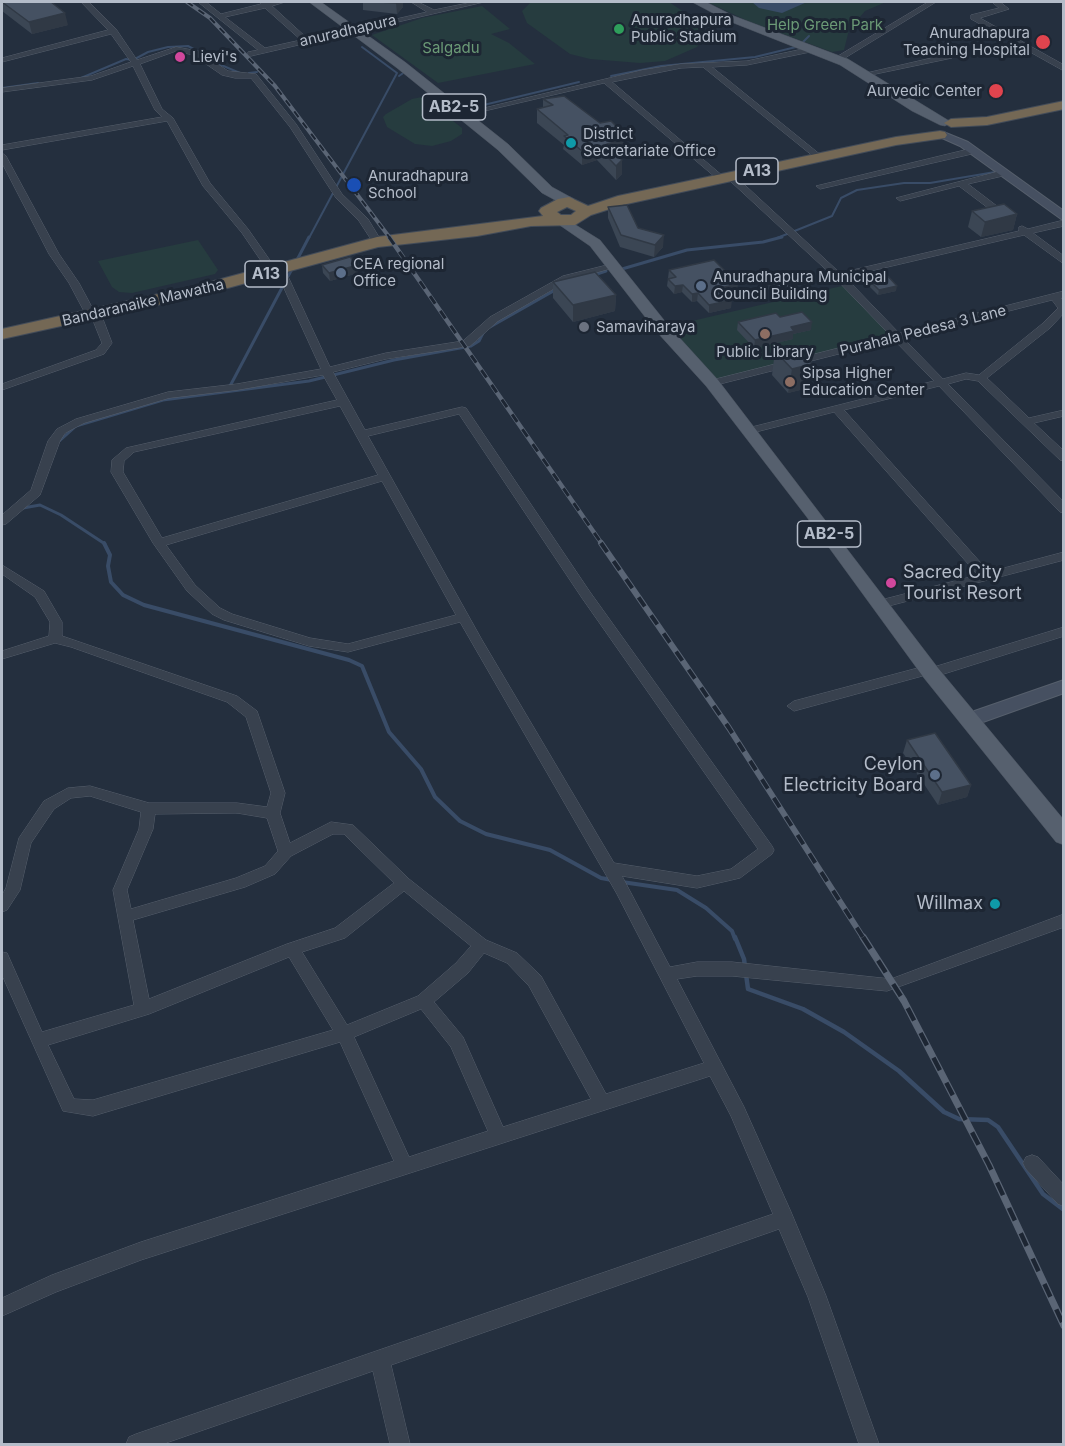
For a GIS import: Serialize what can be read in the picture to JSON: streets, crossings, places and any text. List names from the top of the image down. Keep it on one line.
{"streets":{"highway":["A13","Bandaranaike Mawatha"],"main road":["AB2-5"],"street":["anuradhapura","Purahala Pedesa 3 Lane"]},"crossings":[["anuradhapura","AB2-5"],["AB2-5","A13"],["AB2-5","Bandaranaike Mawatha"],["AB2-5","Purahala Pedesa 3 Lane"],["A13","Bandaranaike Mawatha"]],"parks":["Help Green Park","Salgadu"],"places":["Anuradhapura Public Stadium","Anuradhapura Teaching Hospital","Lievi's","Aurvedic Center","District Secretariate Office","Anuradhapura School","CEA regional Office","Anuradhapura Municipal Council Building","Samaviharaya","Public Library","Sipsa Higher Education Center","Sacred City Tourist Resort","Ceylon Electricity Board","Willmax"]}
